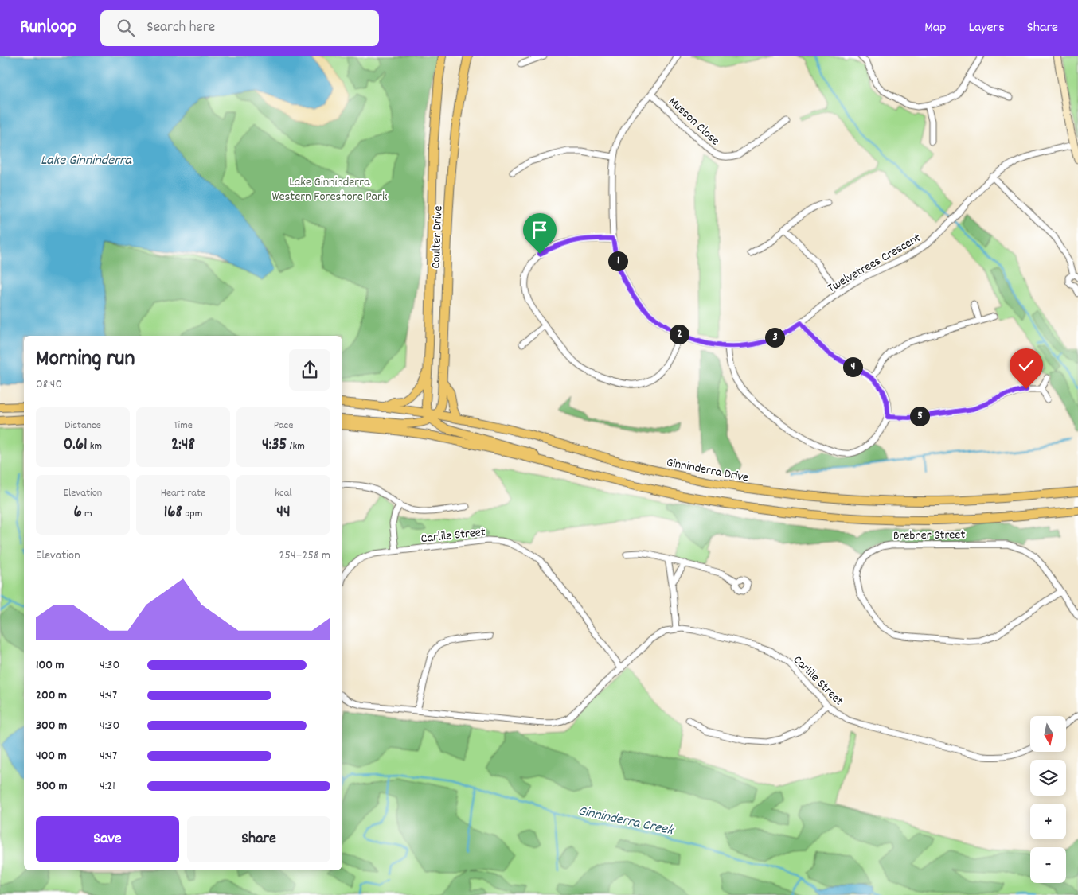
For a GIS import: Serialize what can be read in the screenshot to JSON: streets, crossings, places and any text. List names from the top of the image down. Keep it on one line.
{"streets":{"main road":["Coulter Drive","Ginninderra Drive"],"street":["Musson Close","Twelvetrees Crescent","Carlile Street","Brebner Street"]},"crossings":[["Musson Close","Twelvetrees Crescent"],["Coulter Drive","Ginninderra Drive"]],"water":["Lake Ginninderra","Ginninderra Creek"],"parks":["Lake Ginninderra Western Foreshore Park"],"north":"bottom","page":{"header":"Runloop","search":"Search here","nav":["Map","Layers","Share"],"pins":["1","2","3","4","5"],"heading":["Morning run","08:40"],"stats":[["Distance","0.61 km"],["Time","2:48"],["Pace","4:35 /km"],["Elevation","6 m"],["Heart rate","168 bpm"],["kcal","44"]],"chart":["Elevation","254–258 m"],"list":[{"name":"100 m","note":"4:30"},{"name":"200 m","note":"4:47"},{"name":"300 m","note":"4:30"},{"name":"400 m","note":"4:47"},{"name":"500 m","note":"4:21"}],"map_buttons":["+","−"],"buttons":["Save","Share"]}}
